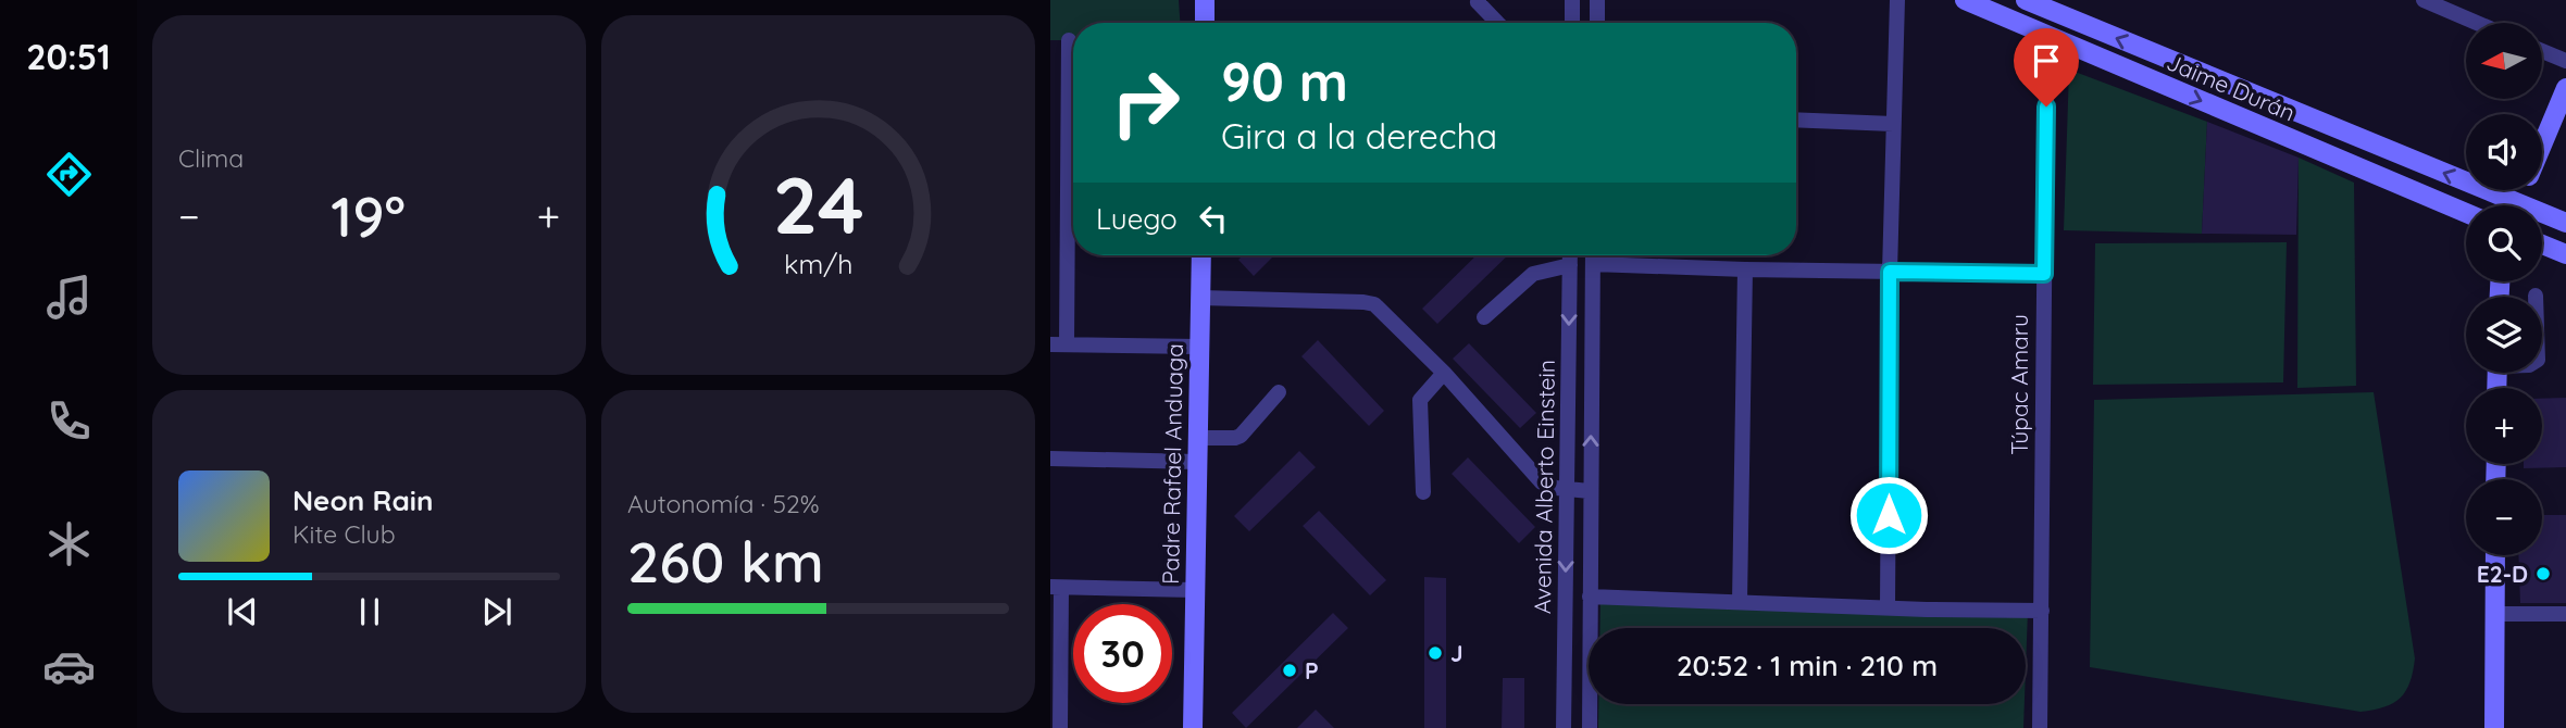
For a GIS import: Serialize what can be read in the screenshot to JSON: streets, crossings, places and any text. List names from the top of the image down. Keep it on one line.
{"streets":{"street":["Jaime Durán","Túpac Amaru","Padre Rafael Anduaga","Avenida Alberto Einstein"]},"crossings":[["Jaime Durán","Túpac Amaru"]],"places":["E2-D","J","P"],"north":"left","page":{"tabs":"20:51","tile":["Clima",["Autonomía · 52%","260 km"]],"map_buttons":["+","−"],"turn":["90 m","Gira a la derecha"],"then":"Luego","heat":["−","19°","+"],"song":["Neon Rain","Kite Club"],"limit":"30","trip":"20:52 · 1 min · 210 m","gauge":["24","km/h"]}}
